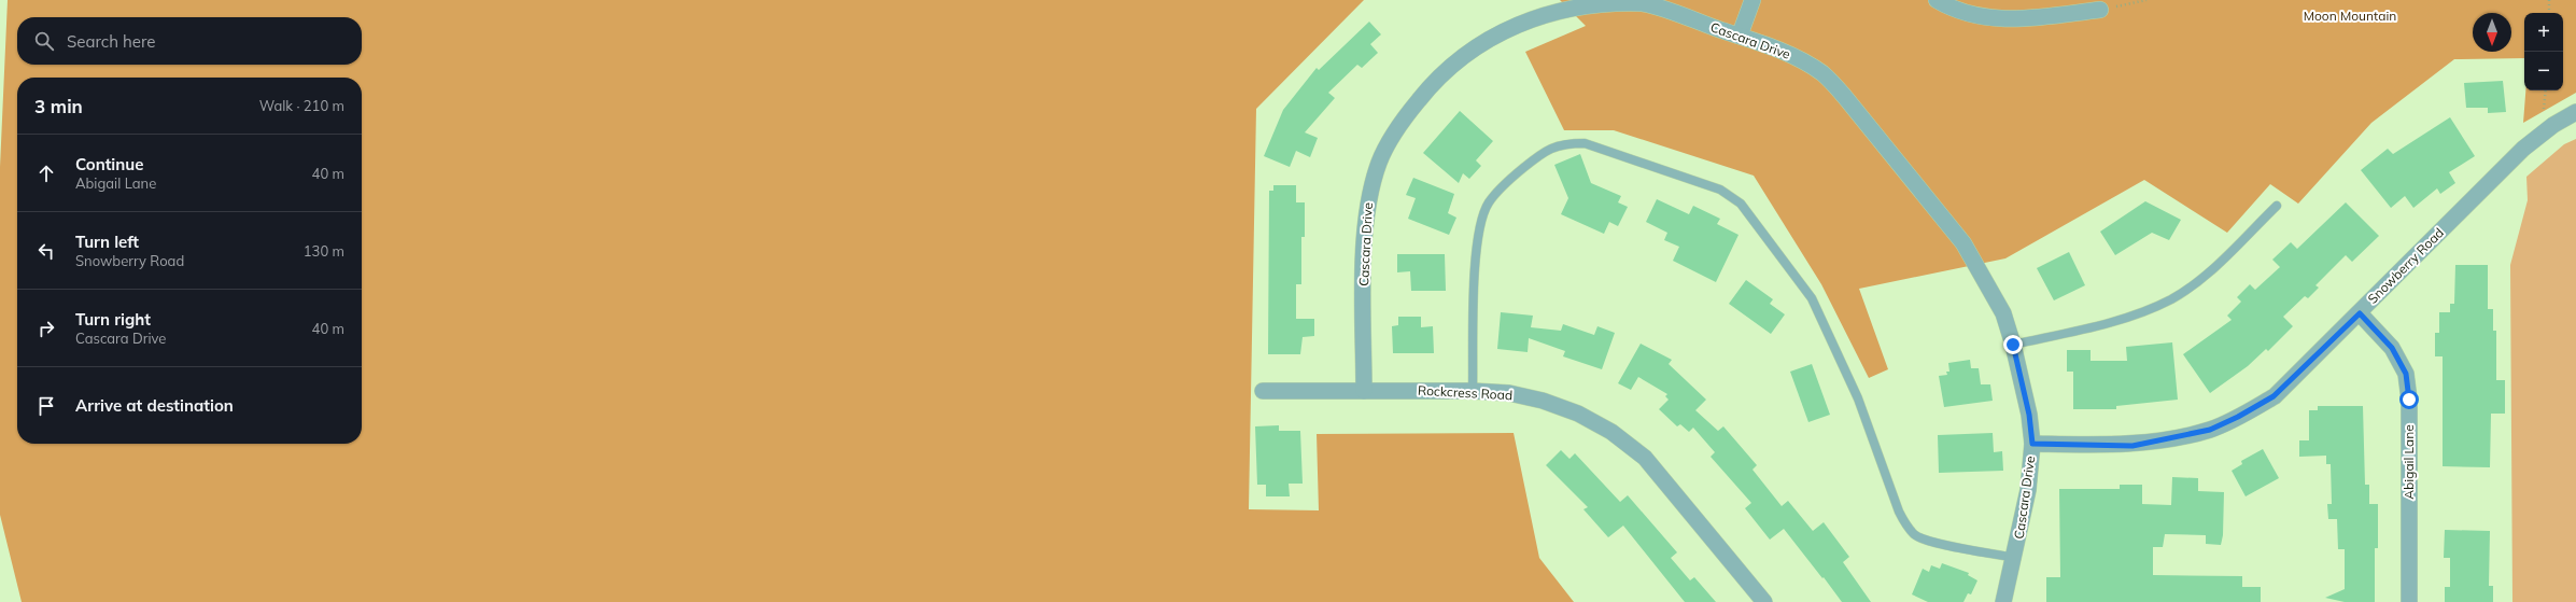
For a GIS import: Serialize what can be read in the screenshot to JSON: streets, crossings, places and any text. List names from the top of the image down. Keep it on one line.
{"streets":{"street":["Cascara Drive","Snowberry Road","Rockcress Road","Abigail Lane"]},"crossings":[["Cascara Drive","Snowberry Road"],["Cascara Drive","Rockcress Road"],["Snowberry Road","Abigail Lane"]],"parks":["Moon Mountain"],"north":"bottom","page":{"map_buttons":["+","−"],"search":"Search here","heading":["3 min","Walk · 210 m"],"list":[["Continue","Abigail Lane","40 m"],["Turn left","Snowberry Road","130 m"],["Turn right","Cascara Drive","40 m"],"Arrive at destination"]}}
